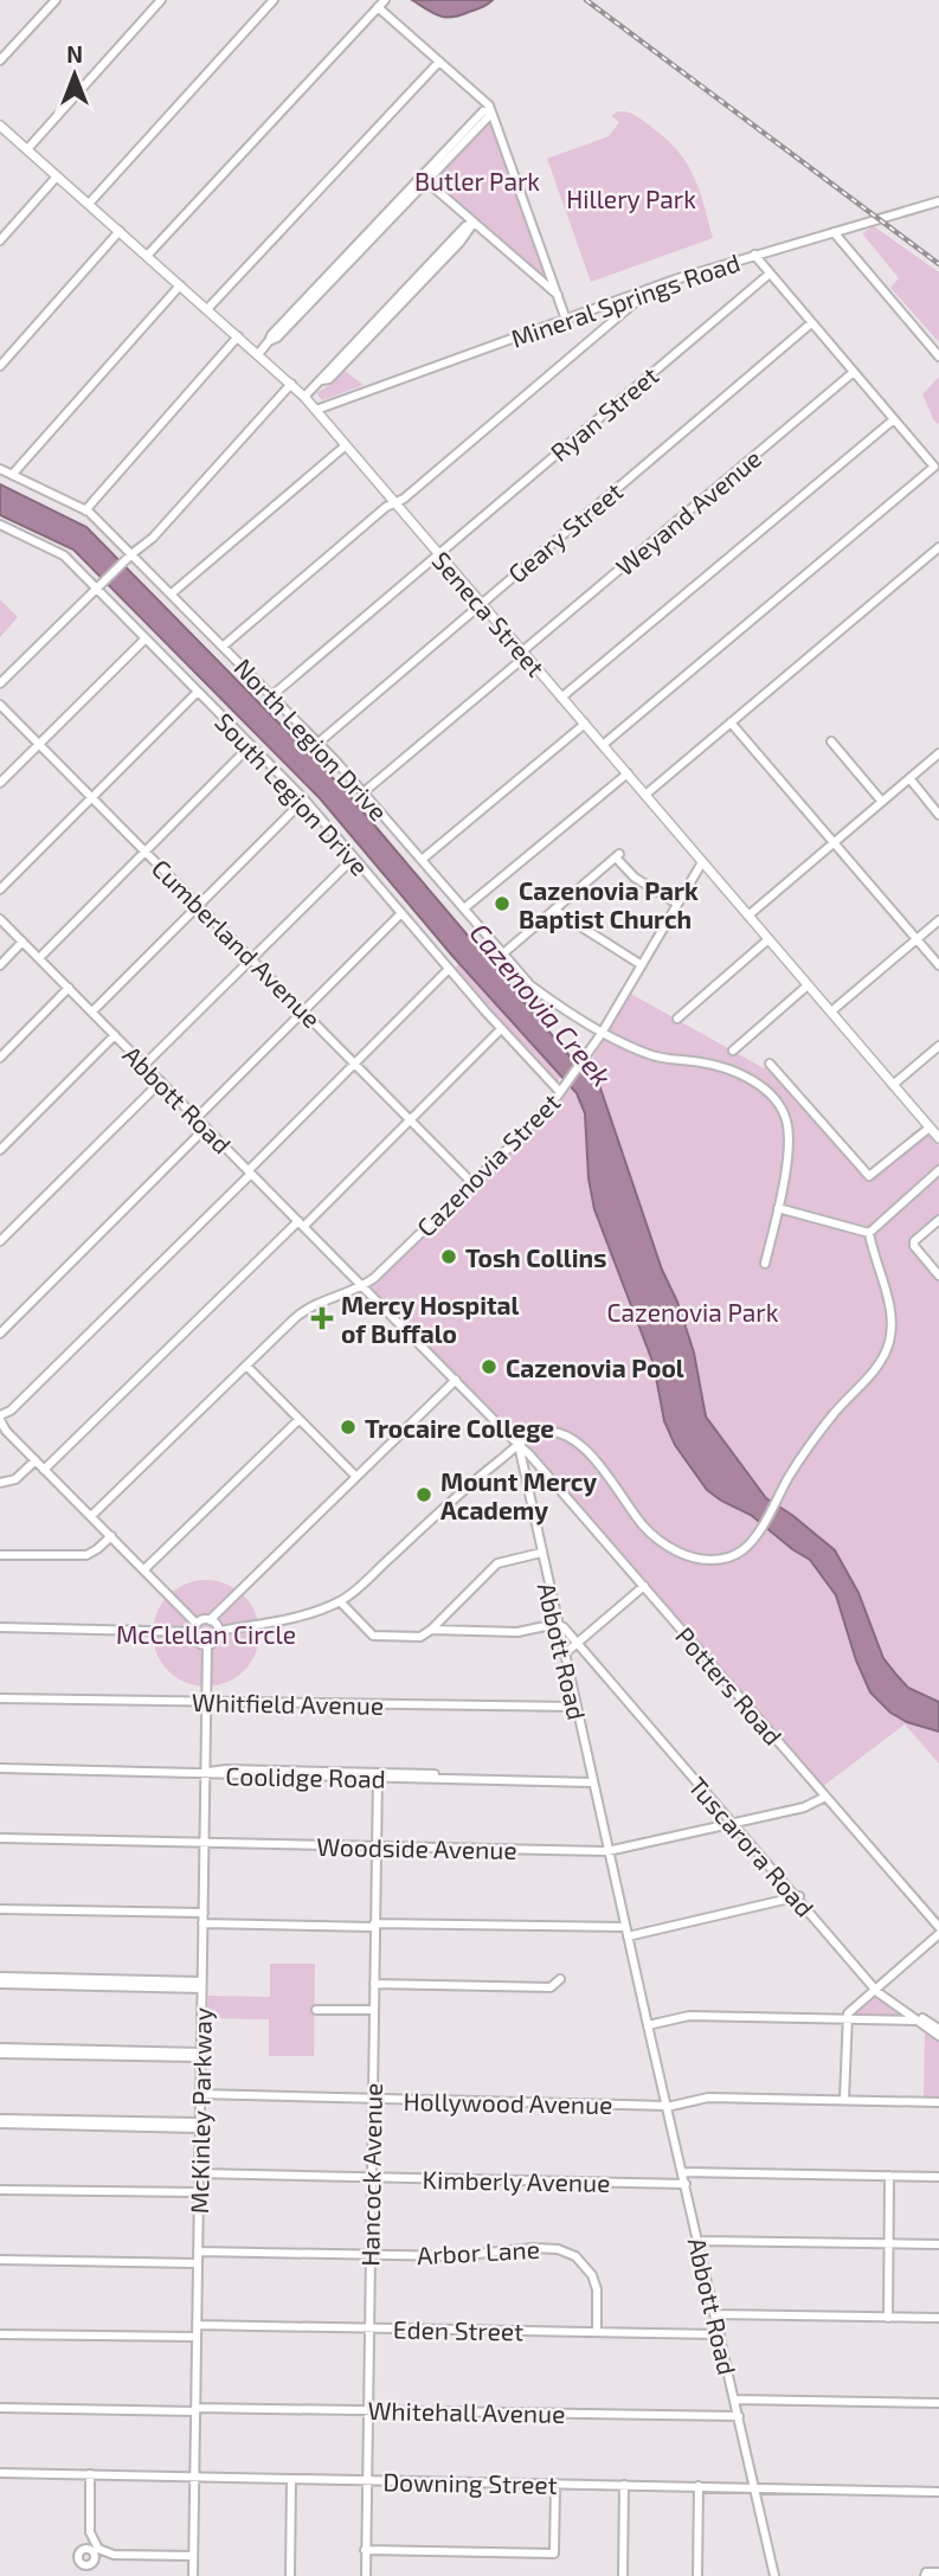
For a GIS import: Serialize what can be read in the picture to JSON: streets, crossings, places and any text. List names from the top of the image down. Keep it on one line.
{"streets":{"main road":["Seneca Street"],"street":["Mineral Springs Road","Ryan Street","Weyand Avenue","Geary Street","North Legion Drive","South Legion Drive","Cumberland Avenue","Abbott Road","Cazenovia Street","Potters Road","Whitfield Avenue","Coolidge Road","Tuscarora Road","Woodside Avenue","Hollywood Avenue","McKinley Parkway","Hancock Avenue","Kimberly Avenue","Arbor Lane","Eden Street","Whitehall Avenue","Downing Street"]},"crossings":[["Mineral Springs Road","Seneca Street"],["Ryan Street","Seneca Street"],["Ryan Street","North Legion Drive"],["Weyand Avenue","Seneca Street"],["Weyand Avenue","North Legion Drive"],["Geary Street","Seneca Street"],["Geary Street","North Legion Drive"],["Seneca Street","Cazenovia Street"],["North Legion Drive","Cazenovia Street"],["South Legion Drive","Cazenovia Street"],["Cumberland Avenue","Cazenovia Street"],["Abbott Road","Cazenovia Street"],["Abbott Road","Potters Road"],["Abbott Road","Whitfield Avenue"],["Abbott Road","Coolidge Road"],["Abbott Road","Tuscarora Road"],["Abbott Road","Woodside Avenue"],["Abbott Road","Hollywood Avenue"],["Abbott Road","Kimberly Avenue"],["Abbott Road","Eden Street"],["Abbott Road","Whitehall Avenue"],["Abbott Road","Downing Street"],["Potters Road","Woodside Avenue"],["Whitfield Avenue","McKinley Parkway"],["Coolidge Road","McKinley Parkway"],["Coolidge Road","Hancock Avenue"],["Tuscarora Road","Woodside Avenue"],["Woodside Avenue","McKinley Parkway"],["Woodside Avenue","Hancock Avenue"],["Hollywood Avenue","McKinley Parkway"],["Hollywood Avenue","Hancock Avenue"],["McKinley Parkway","Kimberly Avenue"],["McKinley Parkway","Arbor Lane"],["McKinley Parkway","Eden Street"],["McKinley Parkway","Whitehall Avenue"],["McKinley Parkway","Downing Street"],["Hancock Avenue","Kimberly Avenue"],["Hancock Avenue","Arbor Lane"],["Hancock Avenue","Eden Street"],["Hancock Avenue","Whitehall Avenue"],["Hancock Avenue","Downing Street"],["Arbor Lane","Eden Street"]],"water":["Cazenovia Creek"],"parks":["Butler Park","Hillery Park","Cazenovia Park","McClellan Circle"],"places":{"other":["Cazenovia Park Baptist Church","Tosh Collins","Cazenovia Pool","Trocaire College","Mount Mercy Academy"],"health":["Mercy Hospital of Buffalo"]},"north":"top"}
